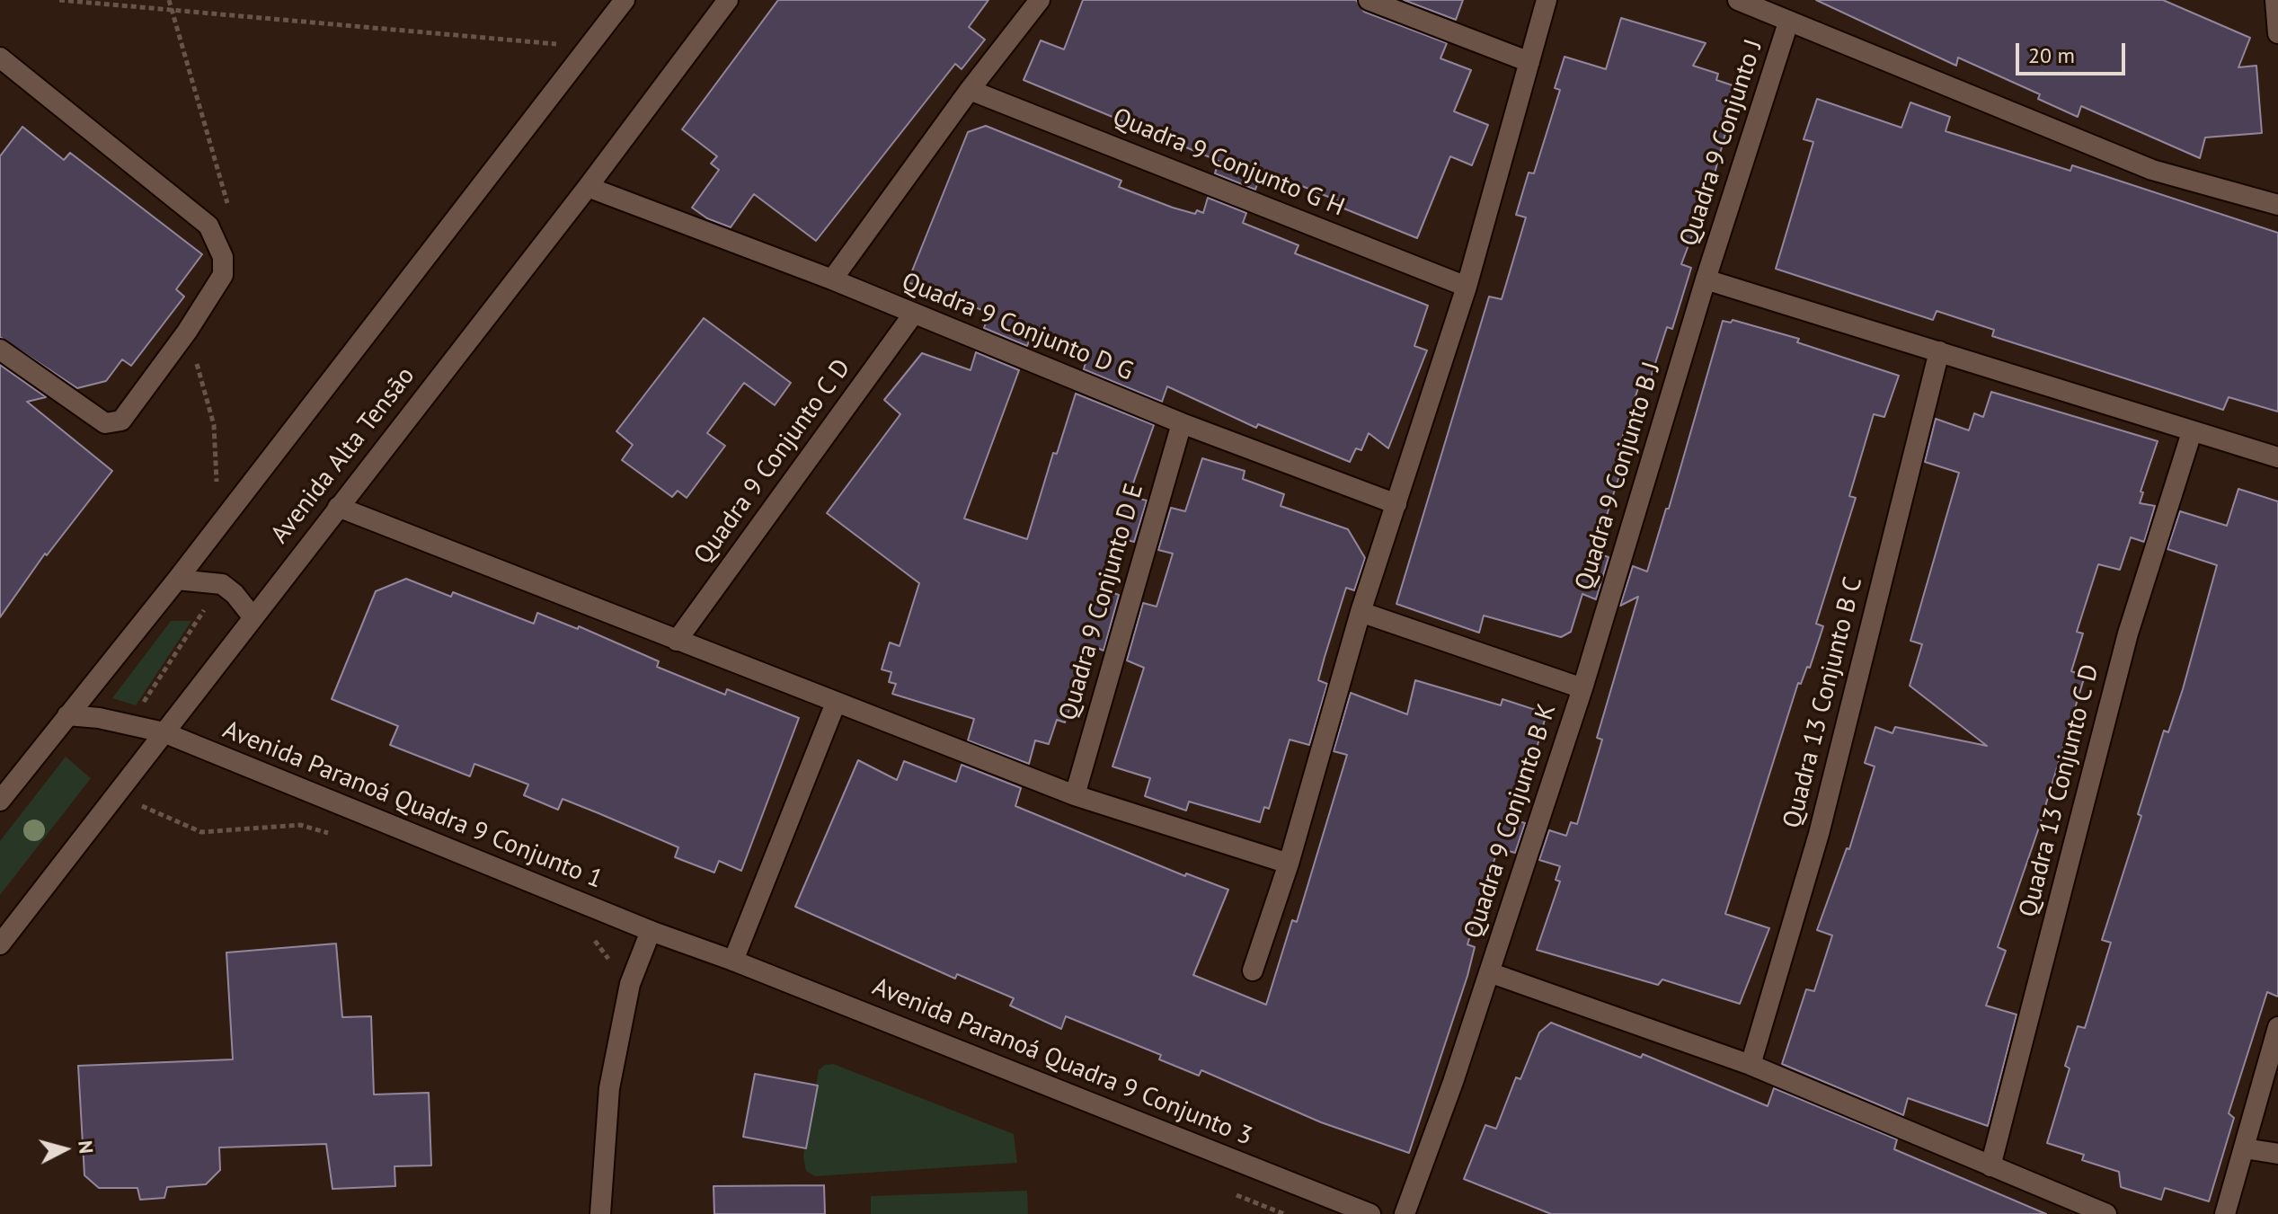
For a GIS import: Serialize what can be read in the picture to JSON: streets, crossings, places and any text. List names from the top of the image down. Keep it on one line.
{"streets":{"street":["Quadra 9 Conjunto J","Quadra 9 Conjunto G H","Quadra 9 Conjunto D G","Avenida Alta Tensão","Quadra 9 Conjunto C D","Quadra 9 Conjunto B J","Quadra 9 Conjunto D E","Quadra 13 Conjunto B C","Quadra 13 Conjunto C D","Avenida Paranoá Quadra 9 Conjunto 1","Quadra 9 Conjunto B K","Avenida Paranoá Quadra 9 Conjunto 3"]},"crossings":[["Quadra 9 Conjunto J","Quadra 9 Conjunto B J"],["Quadra 9 Conjunto D G","Avenida Alta Tensão"],["Quadra 9 Conjunto D G","Quadra 9 Conjunto C D"],["Quadra 9 Conjunto D G","Quadra 9 Conjunto D E"],["Avenida Alta Tensão","Avenida Paranoá Quadra 9 Conjunto 1"],["Quadra 9 Conjunto B J","Quadra 9 Conjunto B K"],["Avenida Paranoá Quadra 9 Conjunto 1","Avenida Paranoá Quadra 9 Conjunto 3"]],"scale_bar":"20 m","north":"right"}
